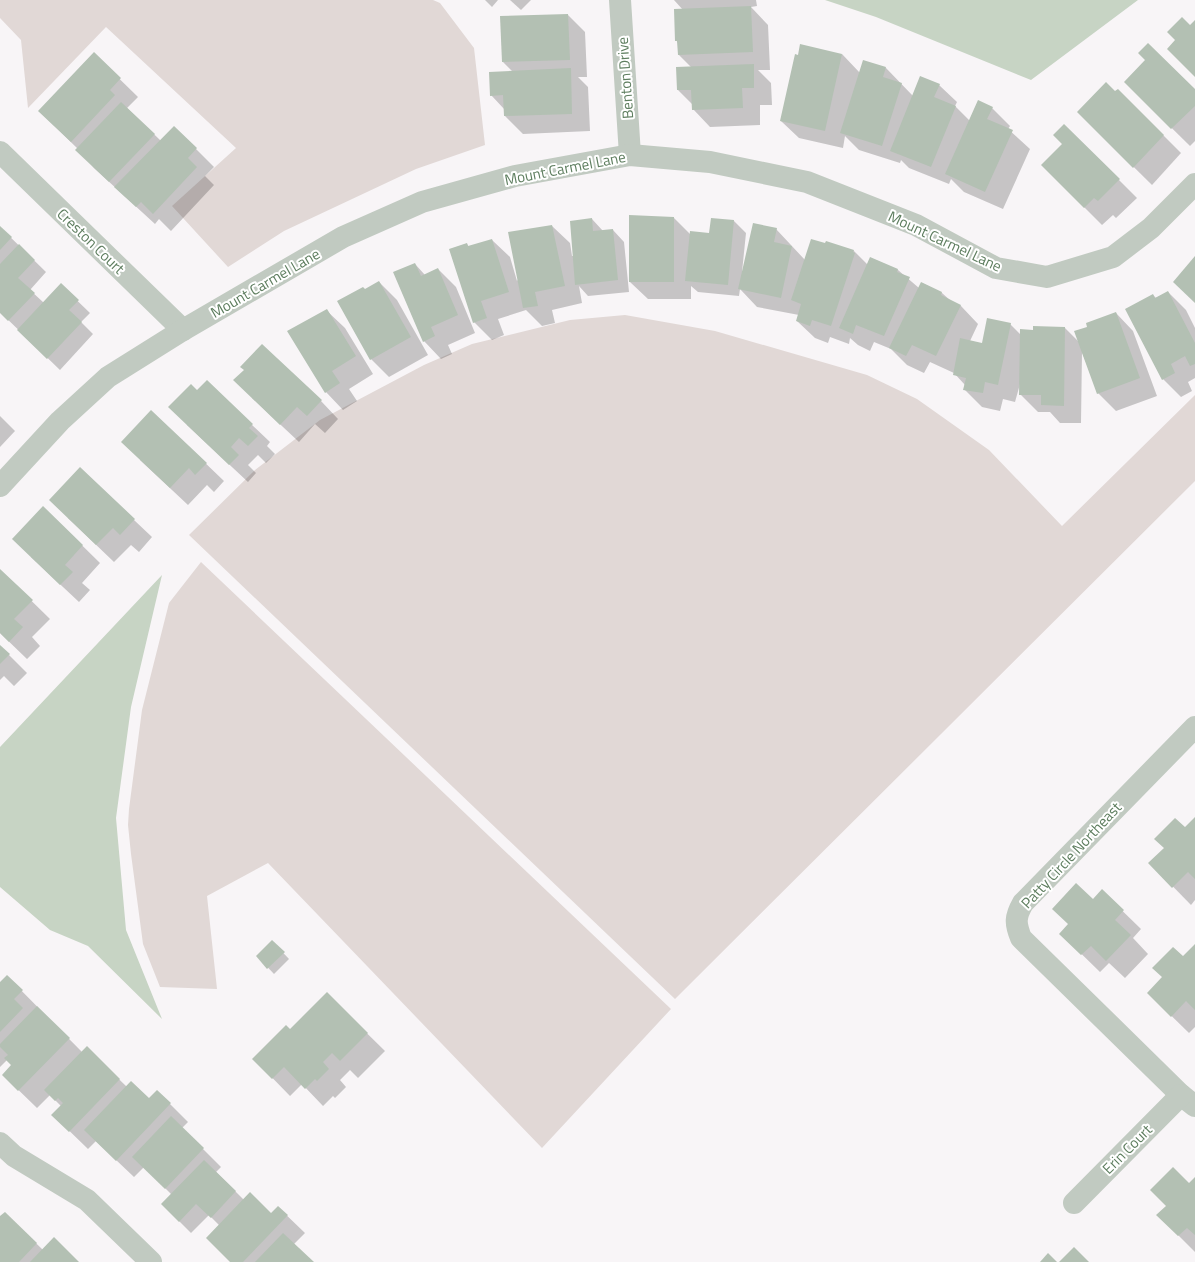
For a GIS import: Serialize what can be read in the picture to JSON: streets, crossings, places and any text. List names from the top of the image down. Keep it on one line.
{"streets":{"street":["Benton Drive","Mount Carmel Lane","Creston Court","Patty Circle Northeast","Erin Court"]},"crossings":[["Benton Drive","Mount Carmel Lane"],["Mount Carmel Lane","Creston Court"],["Patty Circle Northeast","Erin Court"]]}
